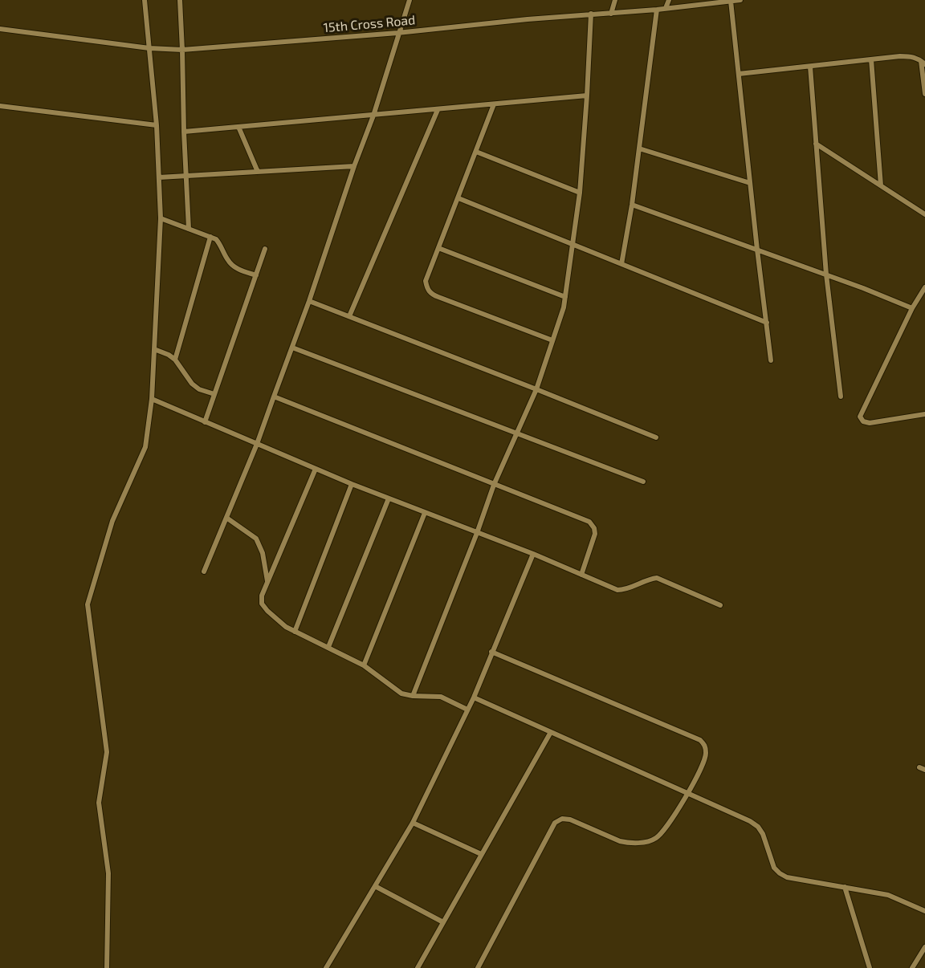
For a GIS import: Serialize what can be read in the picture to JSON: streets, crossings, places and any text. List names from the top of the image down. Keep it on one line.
{"streets":{"street":["15th Cross Road"]}}
